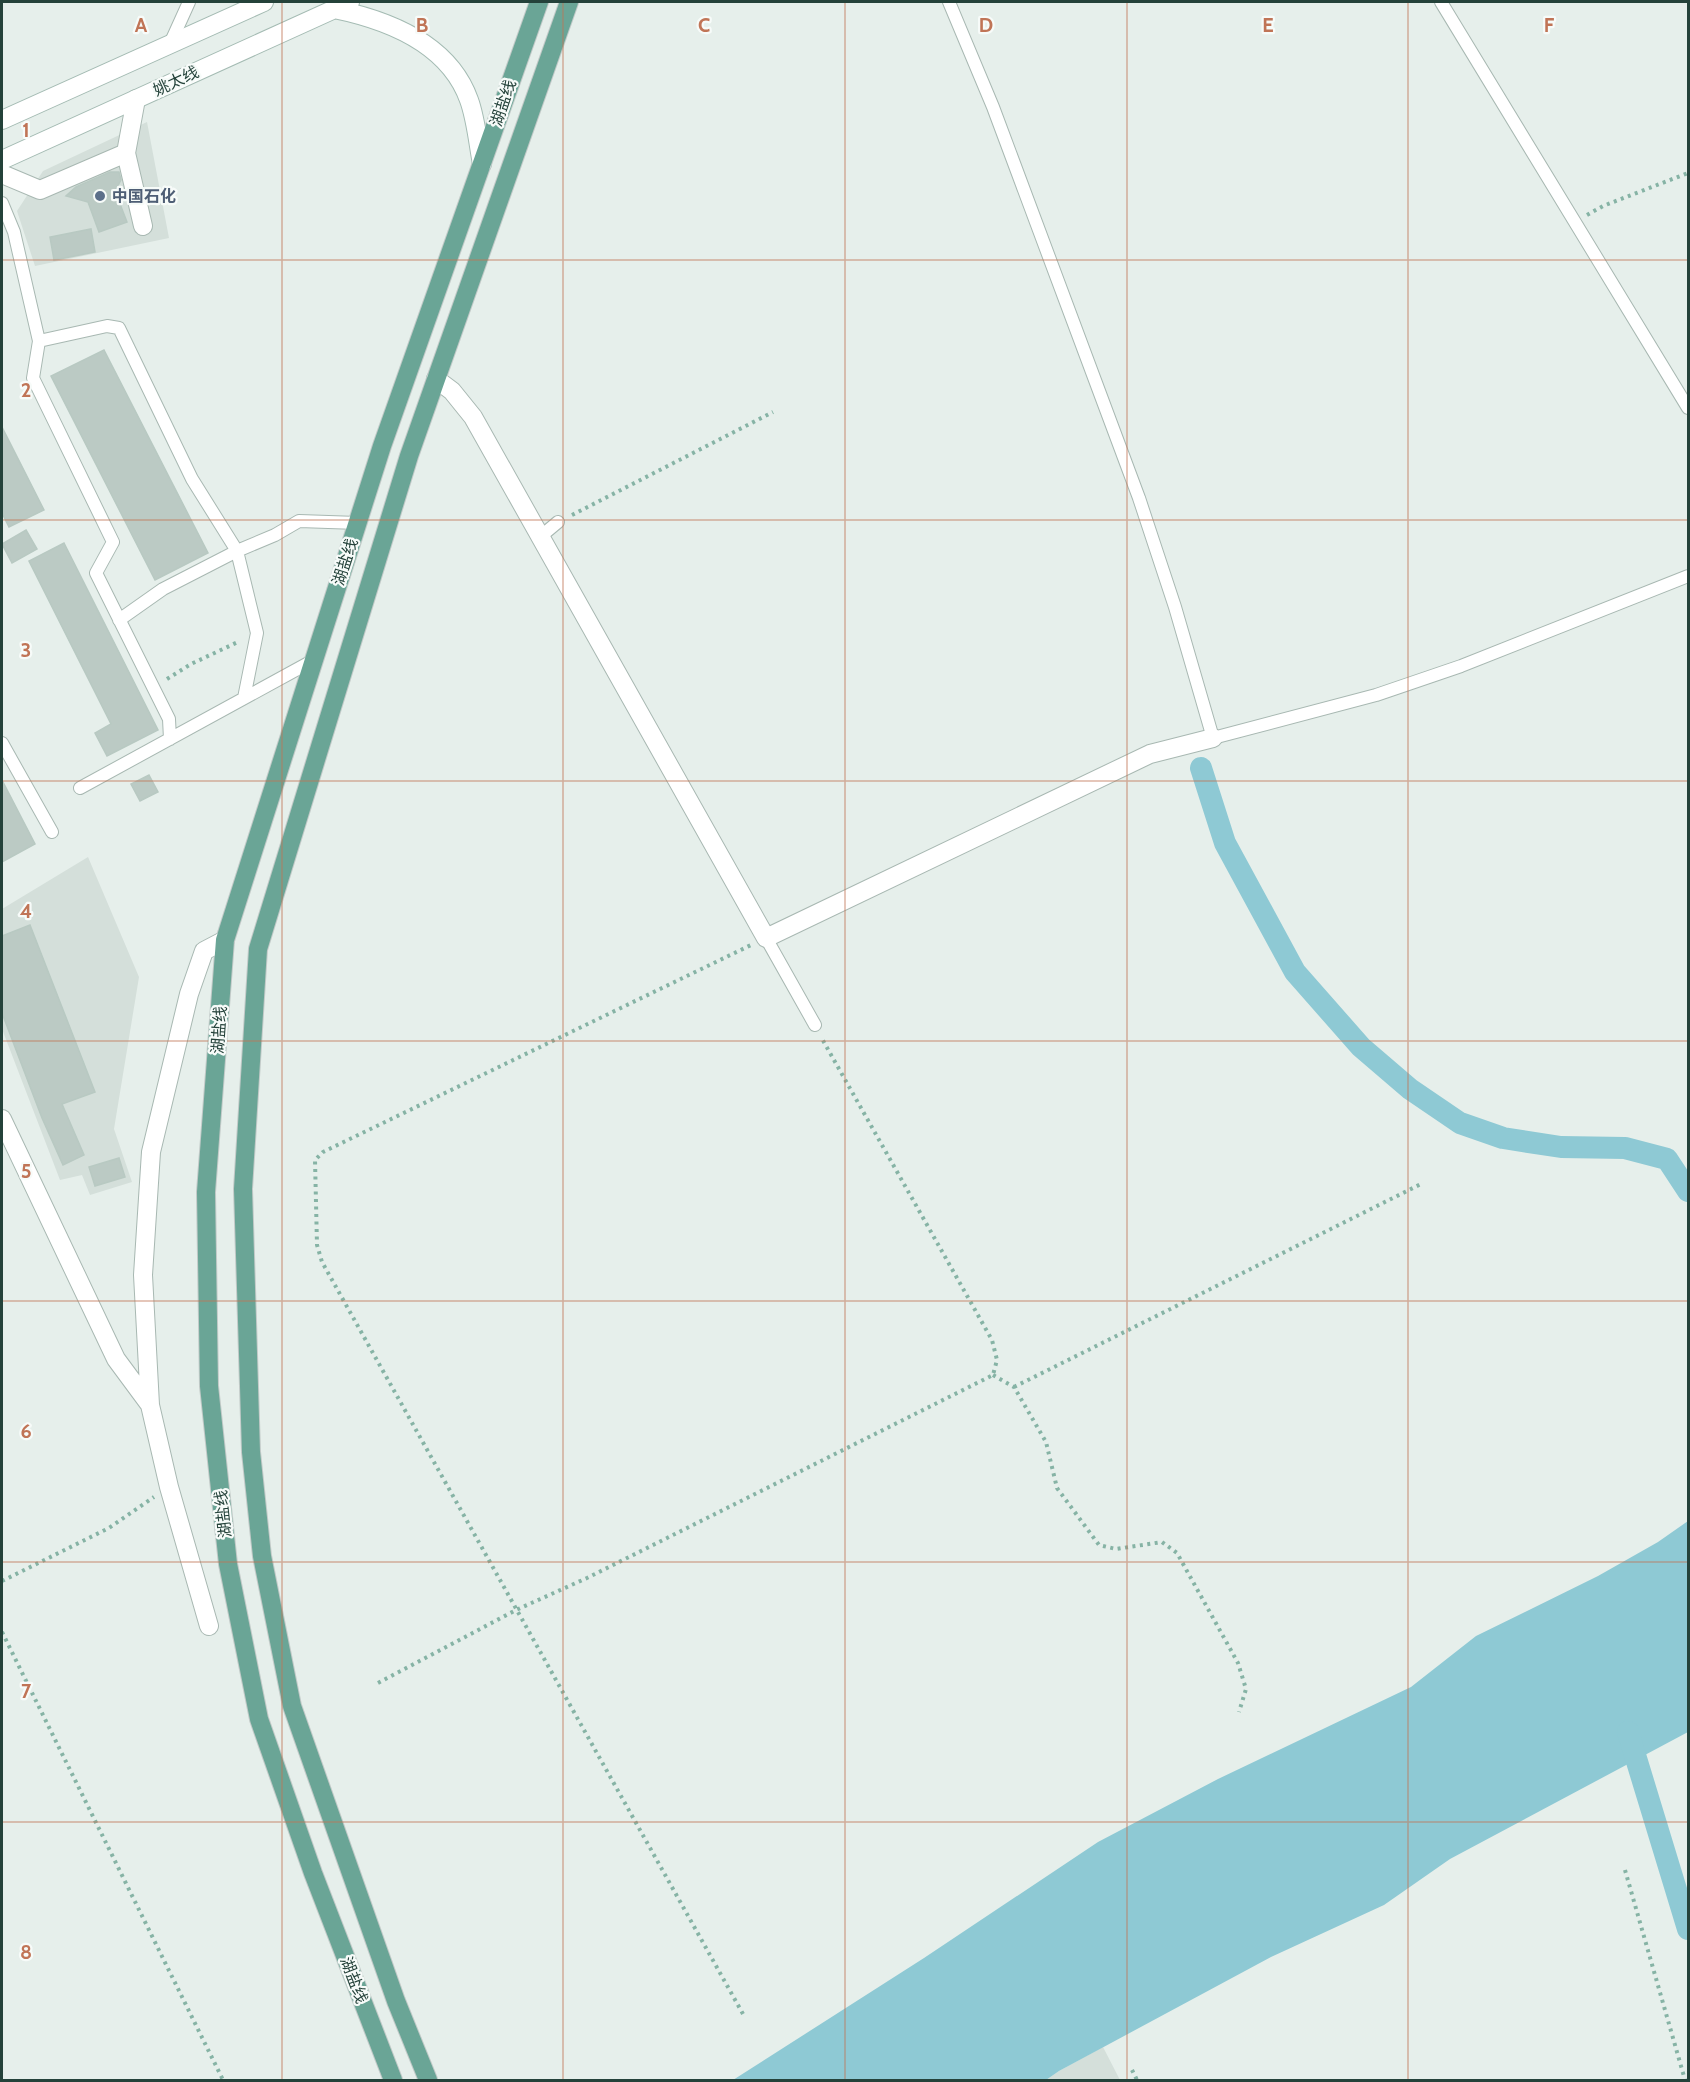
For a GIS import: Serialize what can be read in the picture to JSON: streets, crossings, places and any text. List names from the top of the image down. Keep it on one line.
{"streets":{"main road":["湖盐线"],"street":["姚太线"]},"places":["中国石化"],"grid":{"columns":["A","B","C","D","E","F"],"rows":["1","2","3","4","5","6","7","8"]}}
